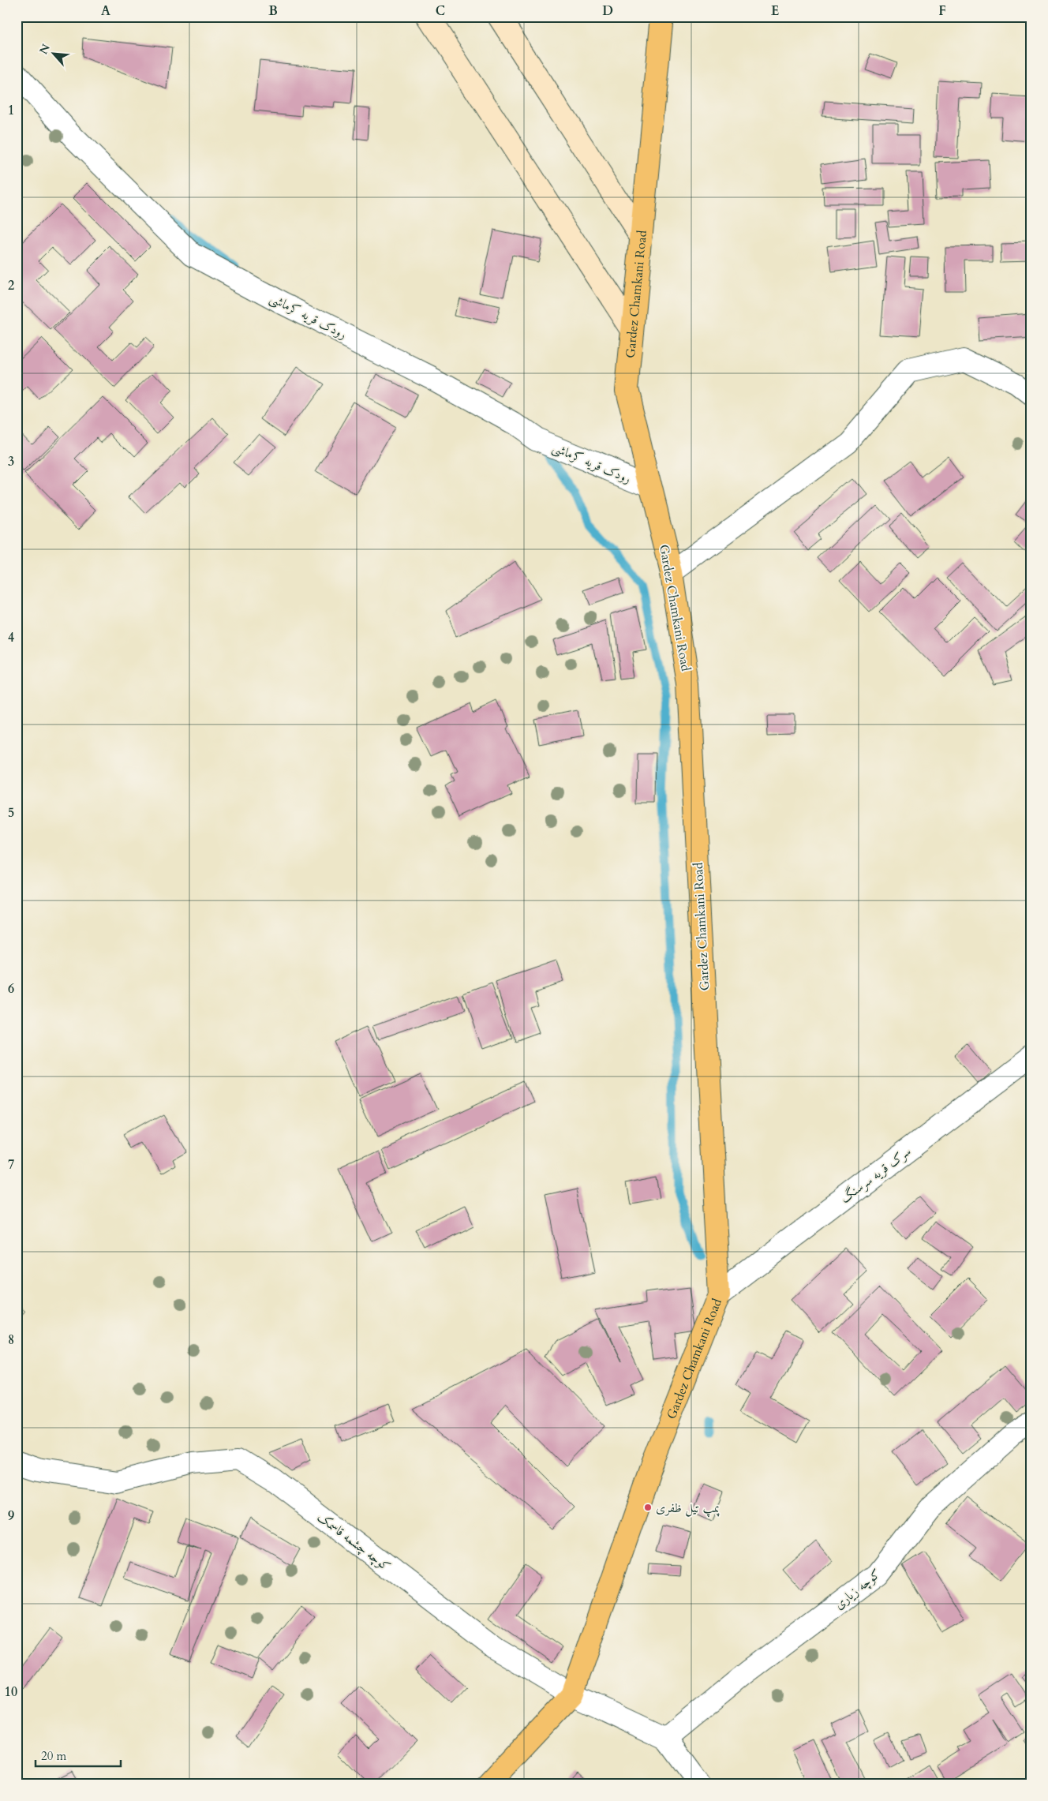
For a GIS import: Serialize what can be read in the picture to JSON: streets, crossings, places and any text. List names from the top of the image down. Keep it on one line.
{"streets":{"highway":["Gardez Chamkani Road"],"street":["رودک قریه کرماشی","سرک قریه سرسنگ","کوچه چشمه قاسمک","کوچه زیاری"]},"crossings":[["Gardez Chamkani Road","رودک قریه کرماشی"],["Gardez Chamkani Road","سرک قریه سرسنگ"],["Gardez Chamkani Road","کوچه چشمه قاسمک"],["کوچه چشمه قاسمک","کوچه زیاری"]],"places":["پمپ تیل ظفری"],"scale_bar":"20 m","north":"top left","grid":{"columns":["A","B","C","D","E","F"],"rows":["1","2","3","4","5","6","7","8","9","10"]}}
